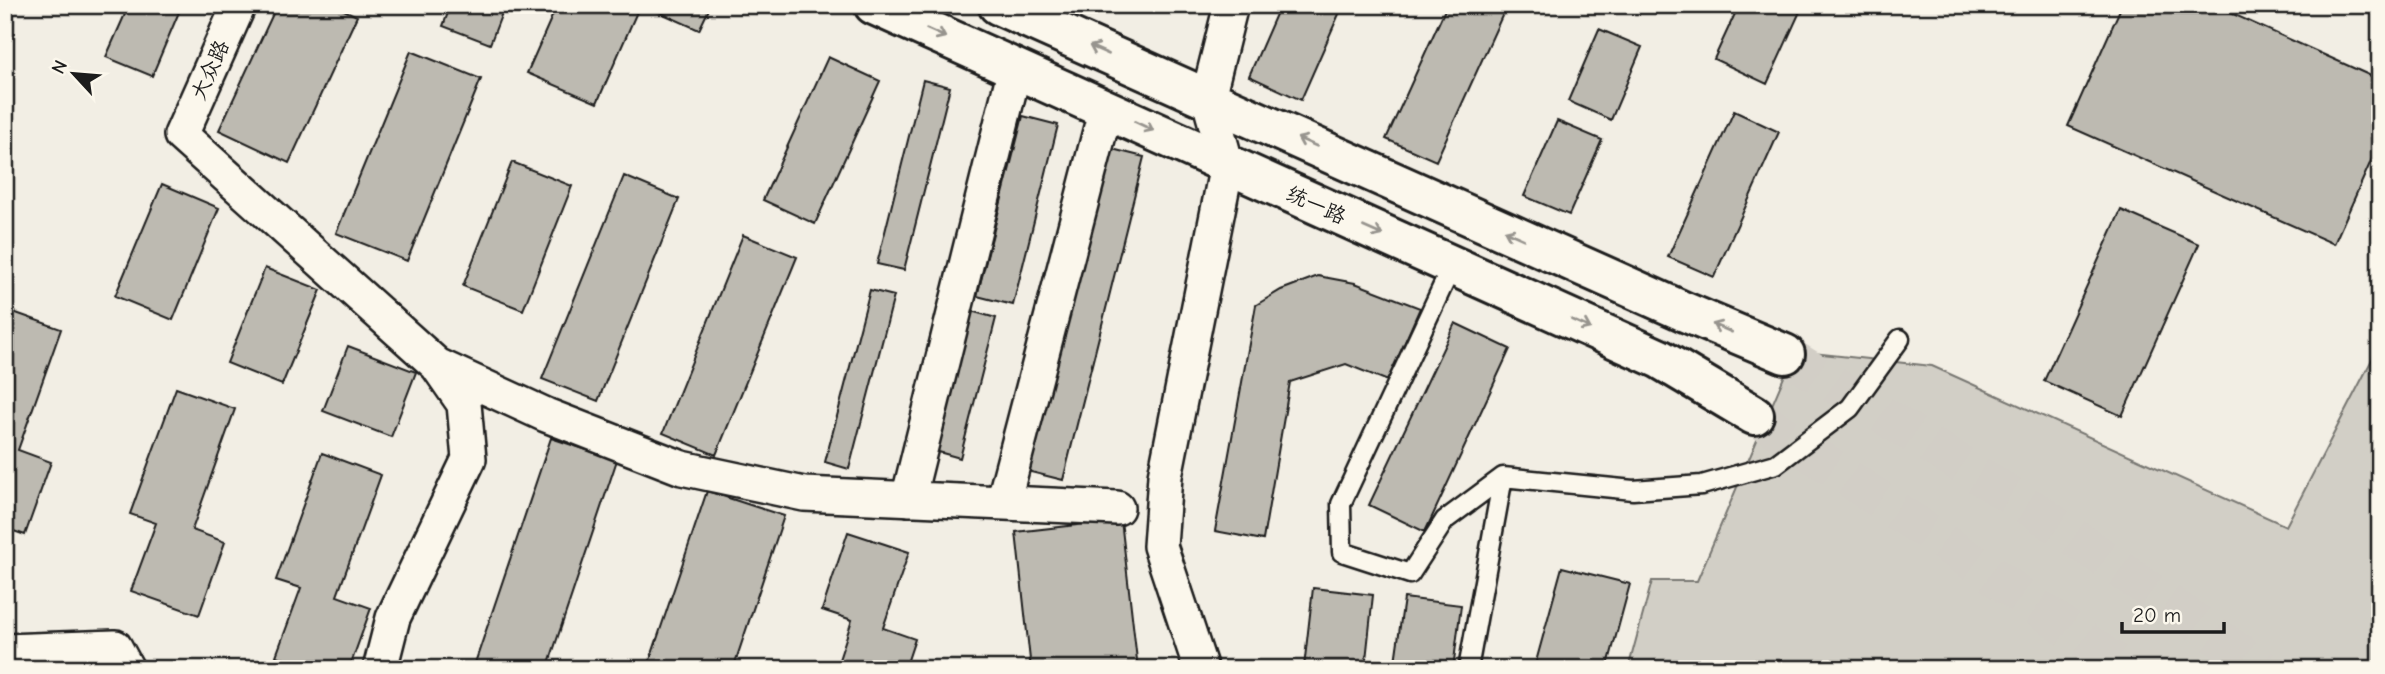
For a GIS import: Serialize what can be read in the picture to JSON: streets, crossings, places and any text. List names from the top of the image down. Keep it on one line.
{"streets":{"main road":["统一路"],"street":["大众路"]},"scale_bar":"20 m","north":"top left"}
